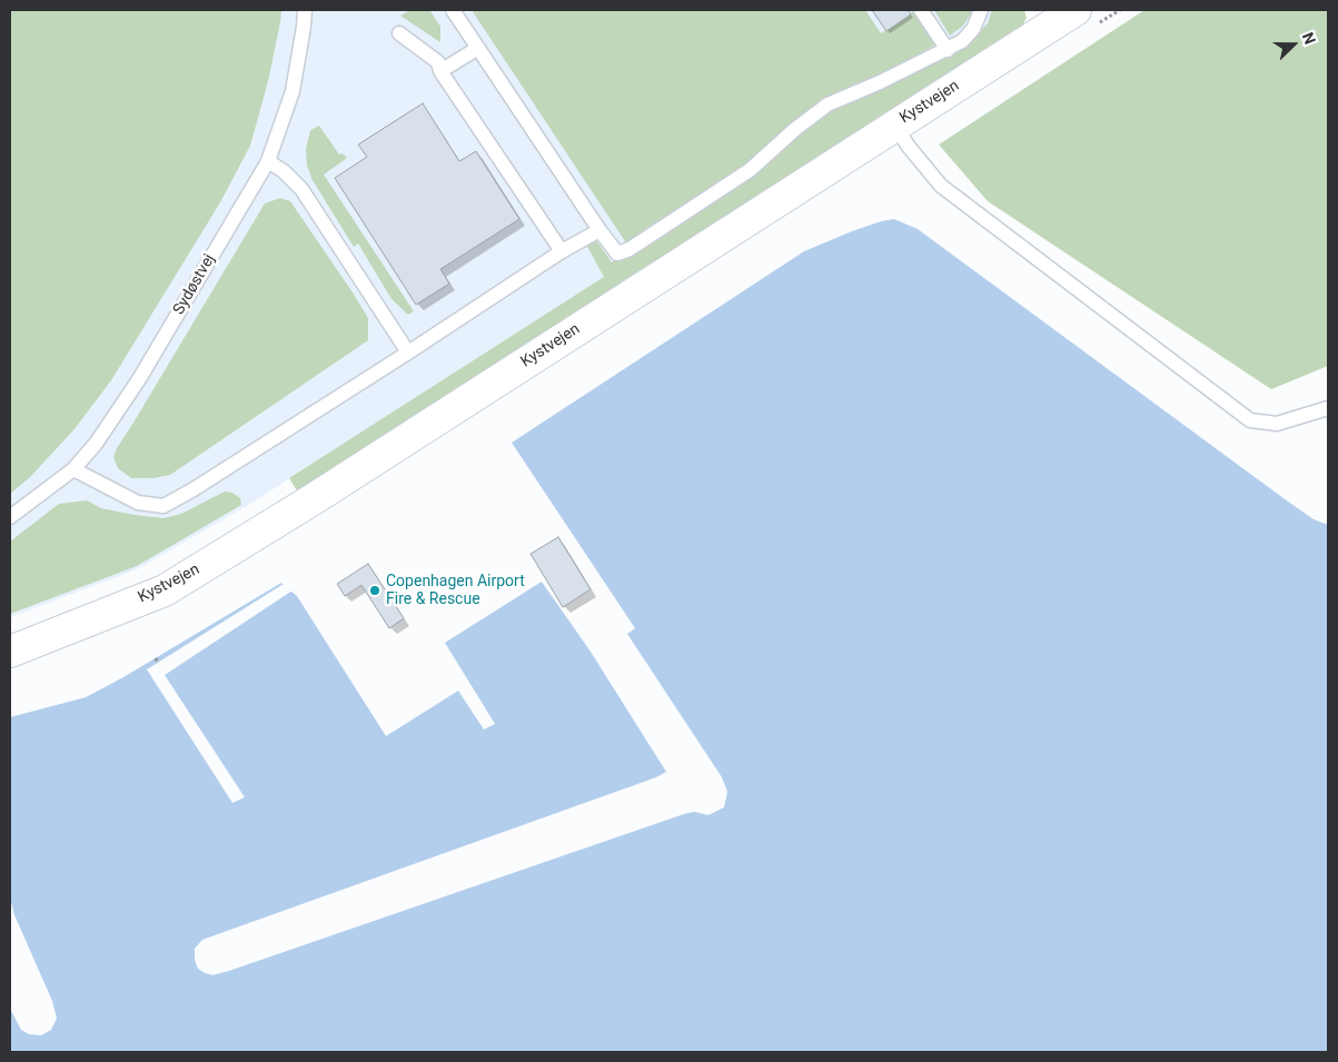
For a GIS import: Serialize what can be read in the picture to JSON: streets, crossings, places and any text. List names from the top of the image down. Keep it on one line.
{"streets":{"street":["Kystvejen"],"lane":["Sydøstvej"]},"places":["Copenhagen Airport Fire & Rescue"],"north":"right"}
